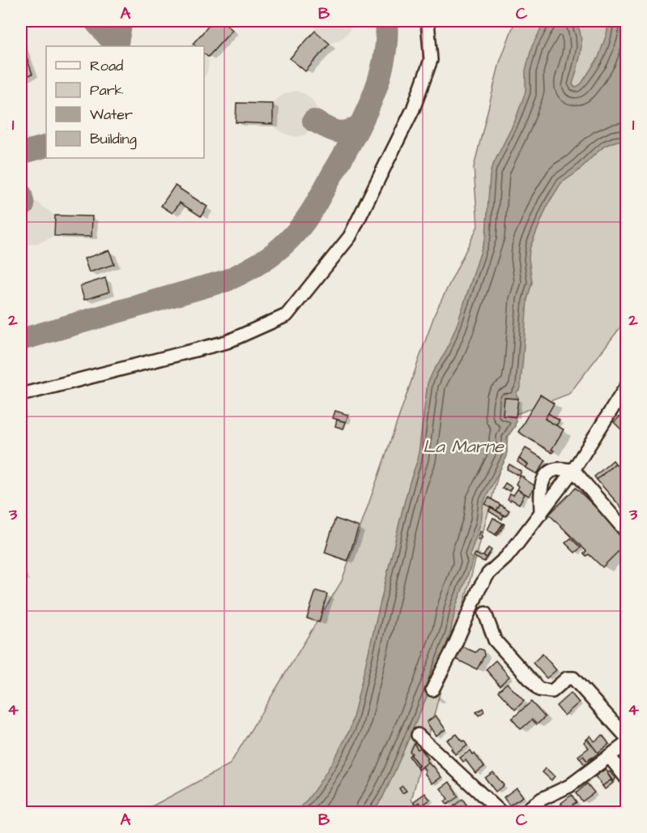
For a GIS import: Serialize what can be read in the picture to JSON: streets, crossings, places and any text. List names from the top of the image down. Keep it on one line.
{"water":["La Marne"],"legend":["Road","Park","Water","Building"],"grid":{"columns":["A","B","C"],"rows":["1","2","3","4"]}}
